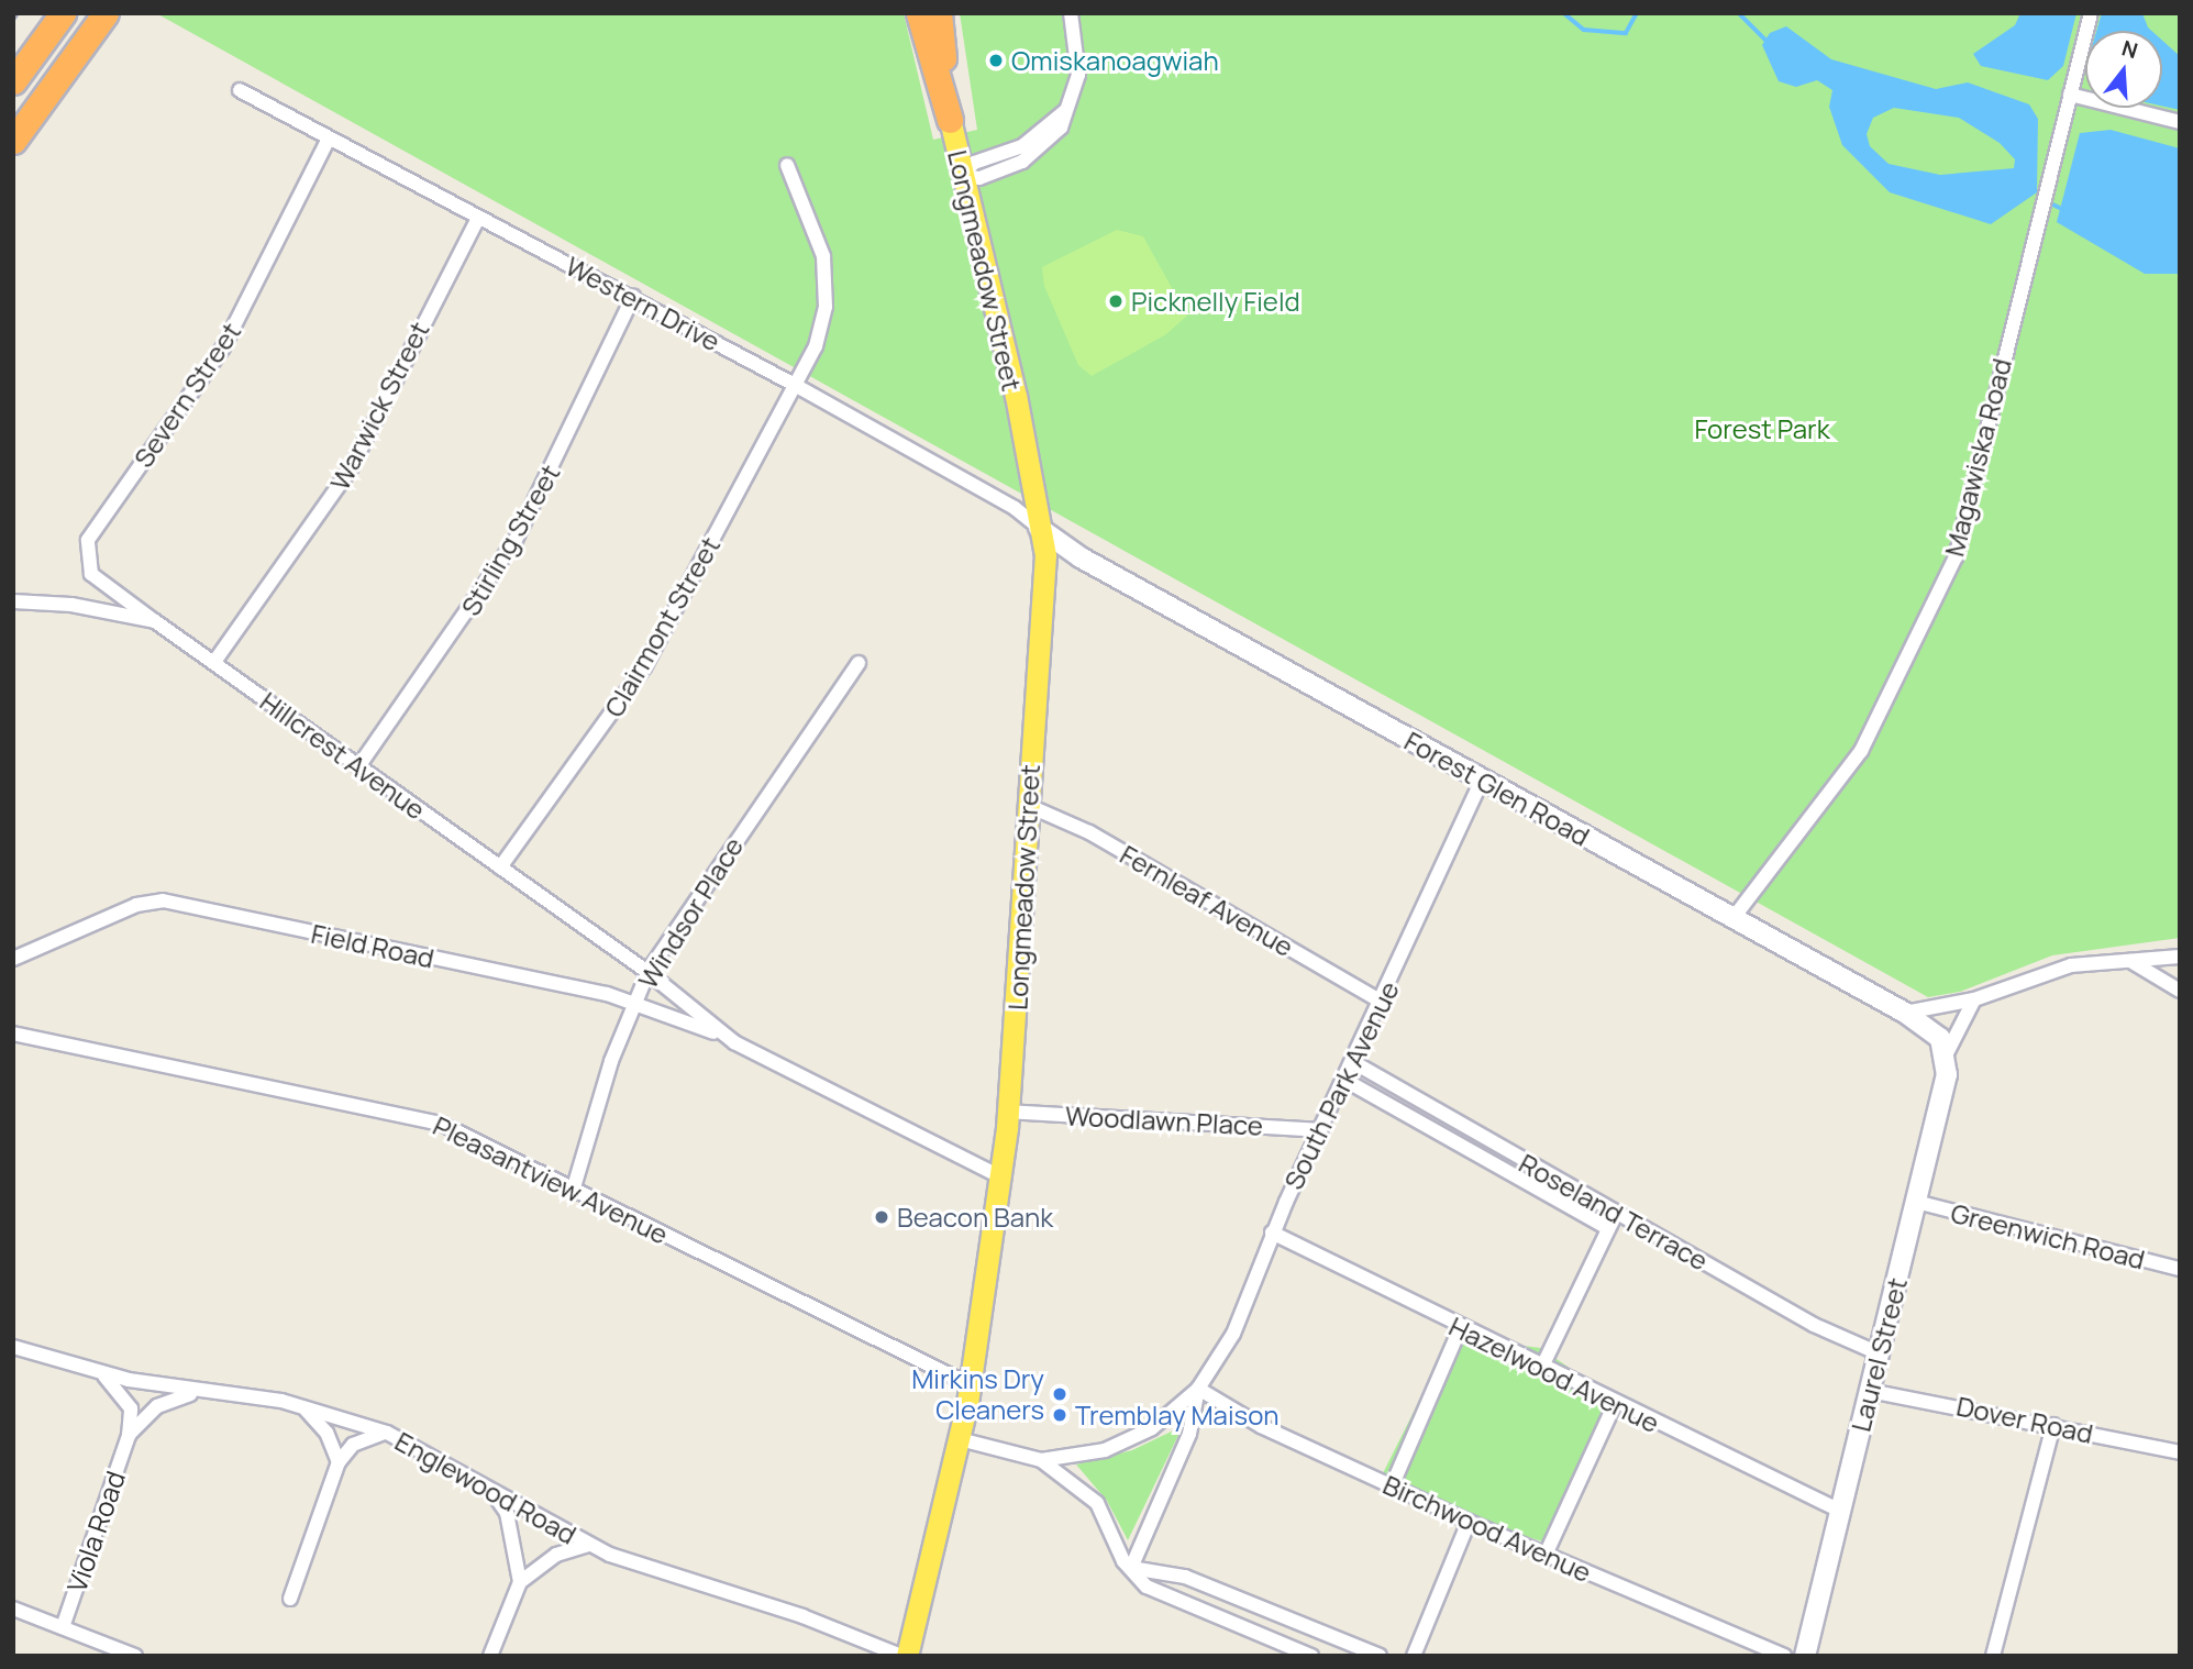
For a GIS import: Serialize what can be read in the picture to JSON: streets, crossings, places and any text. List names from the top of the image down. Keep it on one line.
{"streets":{"main road":["Longmeadow Street"],"street":["Western Drive","Severn Street","Warwick Street","Magawiska Road","Stirling Street","Clairmont Street","Hillcrest Avenue","Forest Glen Road","Fernleaf Avenue","Windsor Place","Field Road","South Park Avenue","Woodlawn Place","Pleasantview Avenue","Roseland Terrace","Greenwich Road","Laurel Street","Hazelwood Avenue","Dover Road","Englewood Road","Birchwood Avenue","Viola Road"]},"crossings":[["Longmeadow Street","Western Drive"],["Longmeadow Street","Forest Glen Road"],["Longmeadow Street","Fernleaf Avenue"],["Longmeadow Street","Field Road"],["Longmeadow Street","South Park Avenue"],["Longmeadow Street","Woodlawn Place"],["Longmeadow Street","Pleasantview Avenue"],["Longmeadow Street","Englewood Road"],["Western Drive","Severn Street"],["Western Drive","Warwick Street"],["Western Drive","Stirling Street"],["Western Drive","Clairmont Street"],["Western Drive","Forest Glen Road"],["Severn Street","Hillcrest Avenue"],["Warwick Street","Hillcrest Avenue"],["Magawiska Road","Forest Glen Road"],["Stirling Street","Hillcrest Avenue"],["Clairmont Street","Hillcrest Avenue"],["Hillcrest Avenue","Windsor Place"],["Hillcrest Avenue","Field Road"],["Forest Glen Road","South Park Avenue"],["Forest Glen Road","Laurel Street"],["Fernleaf Avenue","South Park Avenue"],["Windsor Place","Field Road"],["Windsor Place","Pleasantview Avenue"],["South Park Avenue","Woodlawn Place"],["South Park Avenue","Roseland Terrace"],["South Park Avenue","Hazelwood Avenue"],["South Park Avenue","Birchwood Avenue"],["Roseland Terrace","Laurel Street"],["Greenwich Road","Laurel Street"],["Laurel Street","Hazelwood Avenue"],["Laurel Street","Dover Road"],["Englewood Road","Viola Road"]],"parks":["Forest Park"],"places":["Omiskanoagwiah","Picknelly Field","Beacon Bank","Mirkins Dry Cleaners","Tremblay Maison"],"north":"top"}
